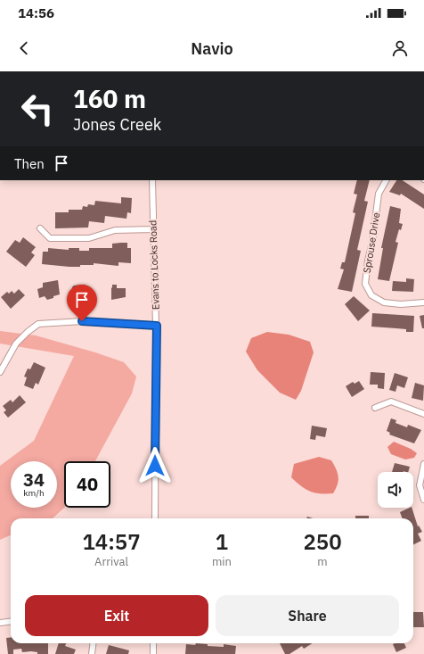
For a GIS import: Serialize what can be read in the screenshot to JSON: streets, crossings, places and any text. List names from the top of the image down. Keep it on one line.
{"streets":{"street":["Sprouse Drive","Evans to Locks Road"]},"page":{"status":"14:56","header":"Navio","turn":["160 m","Jones Creek"],"then":"Then","speed":"34 km/h","limit":"40","eta":["14:57","Arrival","1","min","250","m"],"buttons":["Exit","Share"]}}
